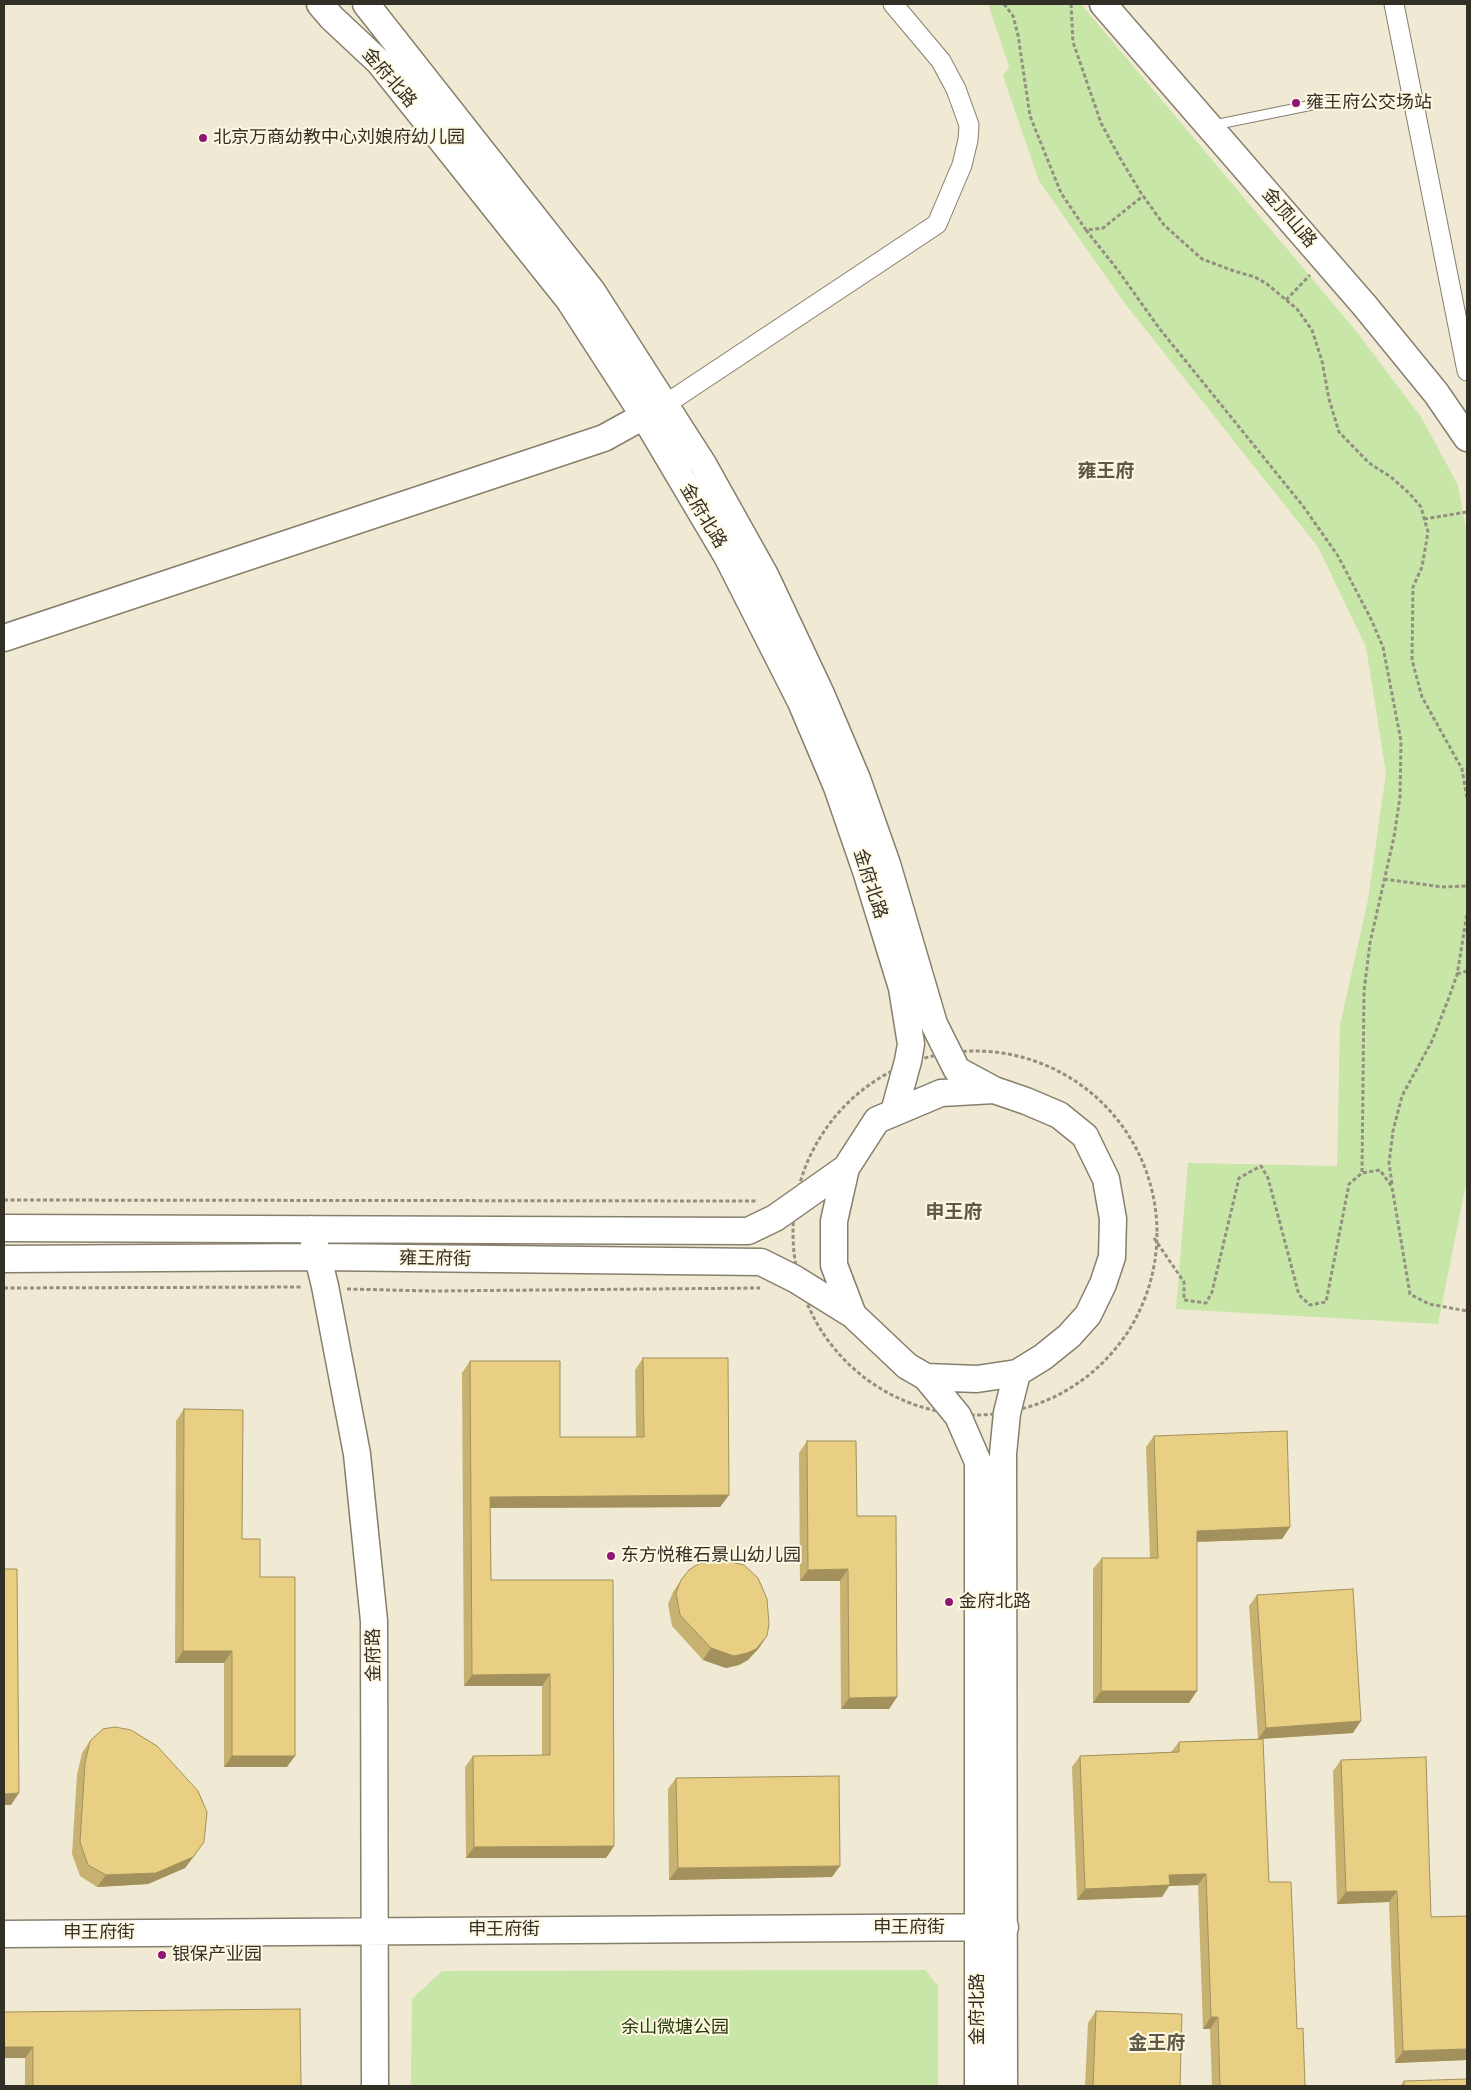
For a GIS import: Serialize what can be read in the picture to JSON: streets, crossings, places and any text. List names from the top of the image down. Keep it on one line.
{"streets":{"main road":["金府北路","金顶山路","雍王府街","金府路","申王府街"]},"crossings":[["金府北路","申王府街"],["雍王府街","金府路"],["金府路","申王府街"]],"districts":["雍王府","申王府","金王府"],"parks":["余山微塘公园"],"places":["雍王府公交场站","北京万商幼教中心刘娘府幼儿园","东方悦稚石景山幼儿园","金府北路","银保产业园"]}
